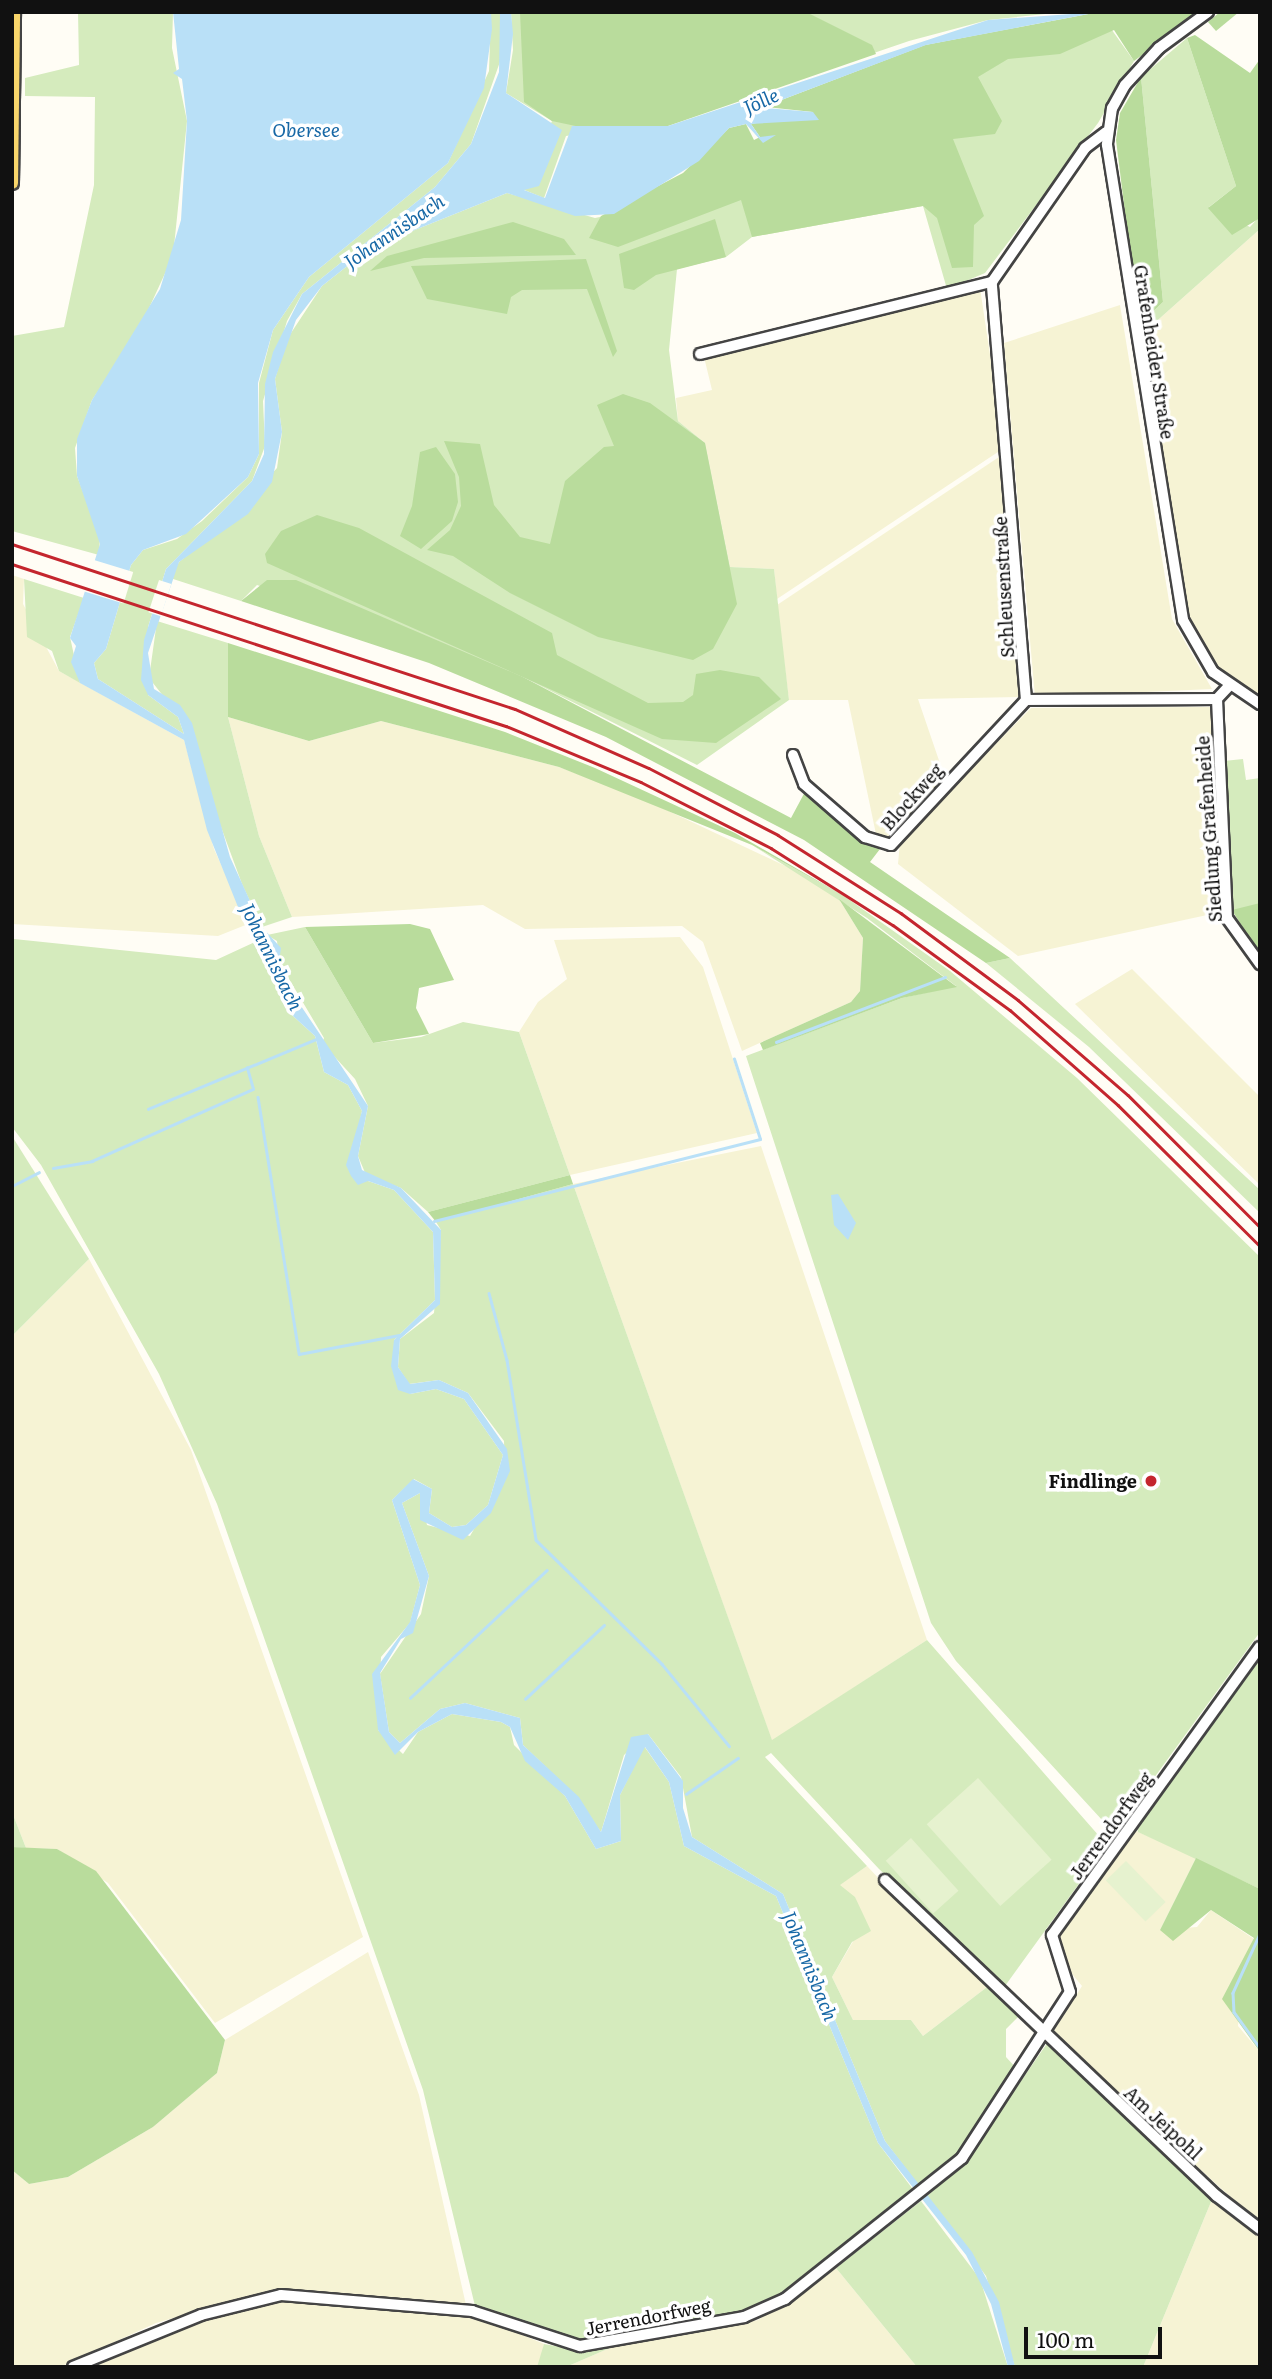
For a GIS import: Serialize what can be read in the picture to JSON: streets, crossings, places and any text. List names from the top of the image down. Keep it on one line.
{"streets":{"street":["Grafenheider Straße","Schleusenstraße","Blockweg","Siedlung Grafenheide","Jerrendorfweg","Am Jeipohl"]},"crossings":[["Schleusenstraße","Blockweg"],["Jerrendorfweg","Am Jeipohl"]],"water":["Jölle","Obersee","Johannisbach"],"places":["Findlinge"],"scale_bar":"100 m"}
